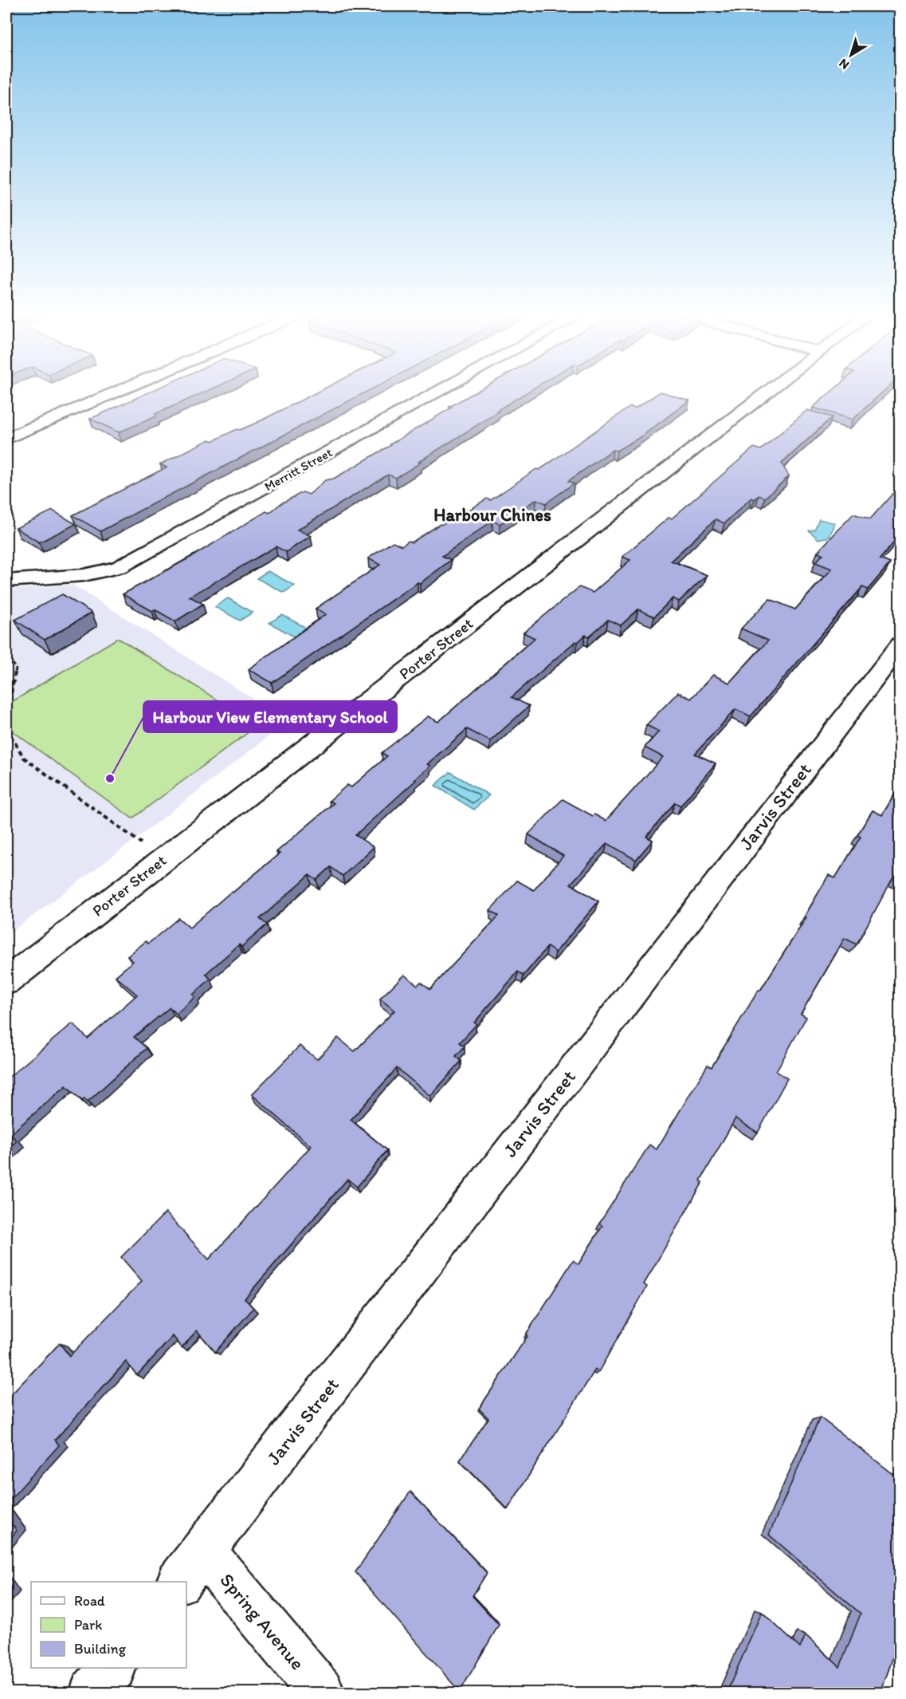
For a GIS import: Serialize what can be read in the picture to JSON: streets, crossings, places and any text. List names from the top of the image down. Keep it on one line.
{"streets":{"street":["Merritt Street","Porter Street","Jarvis Street","Spring Avenue"]},"crossings":[["Jarvis Street","Spring Avenue"]],"districts":["Harbour Chines"],"places":["Harbour View Elementary School"],"legend":["Road","Park","Building"],"north":"bottom left"}
